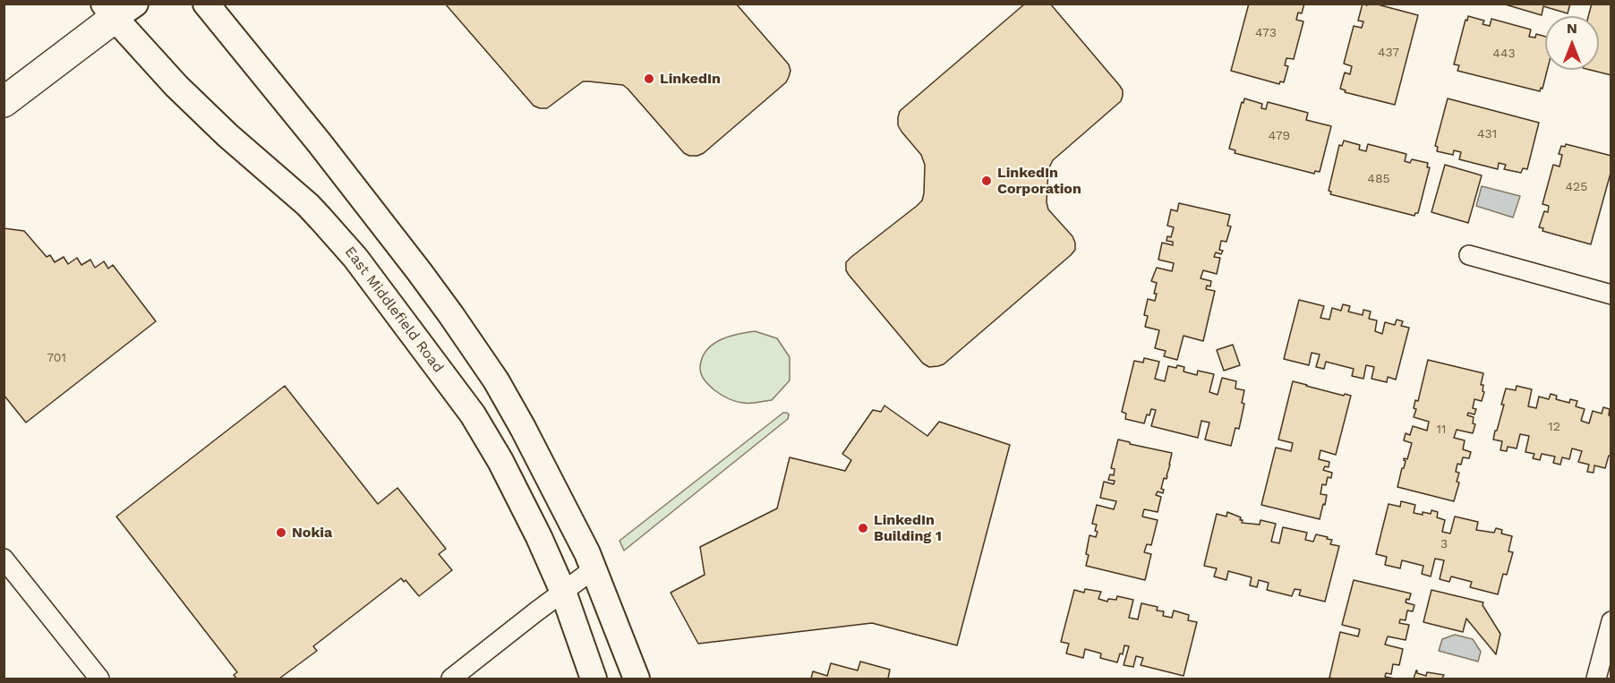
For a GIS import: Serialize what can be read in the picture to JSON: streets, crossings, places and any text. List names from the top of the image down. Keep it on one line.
{"streets":{"main road":["East Middlefield Road"]},"places":["LinkedIn","LinkedIn Corporation","LinkedIn Building 1","Nokia"],"house_numbers":["473","437","443","431","479","485","425","701","12","11","3"],"north":"top"}
